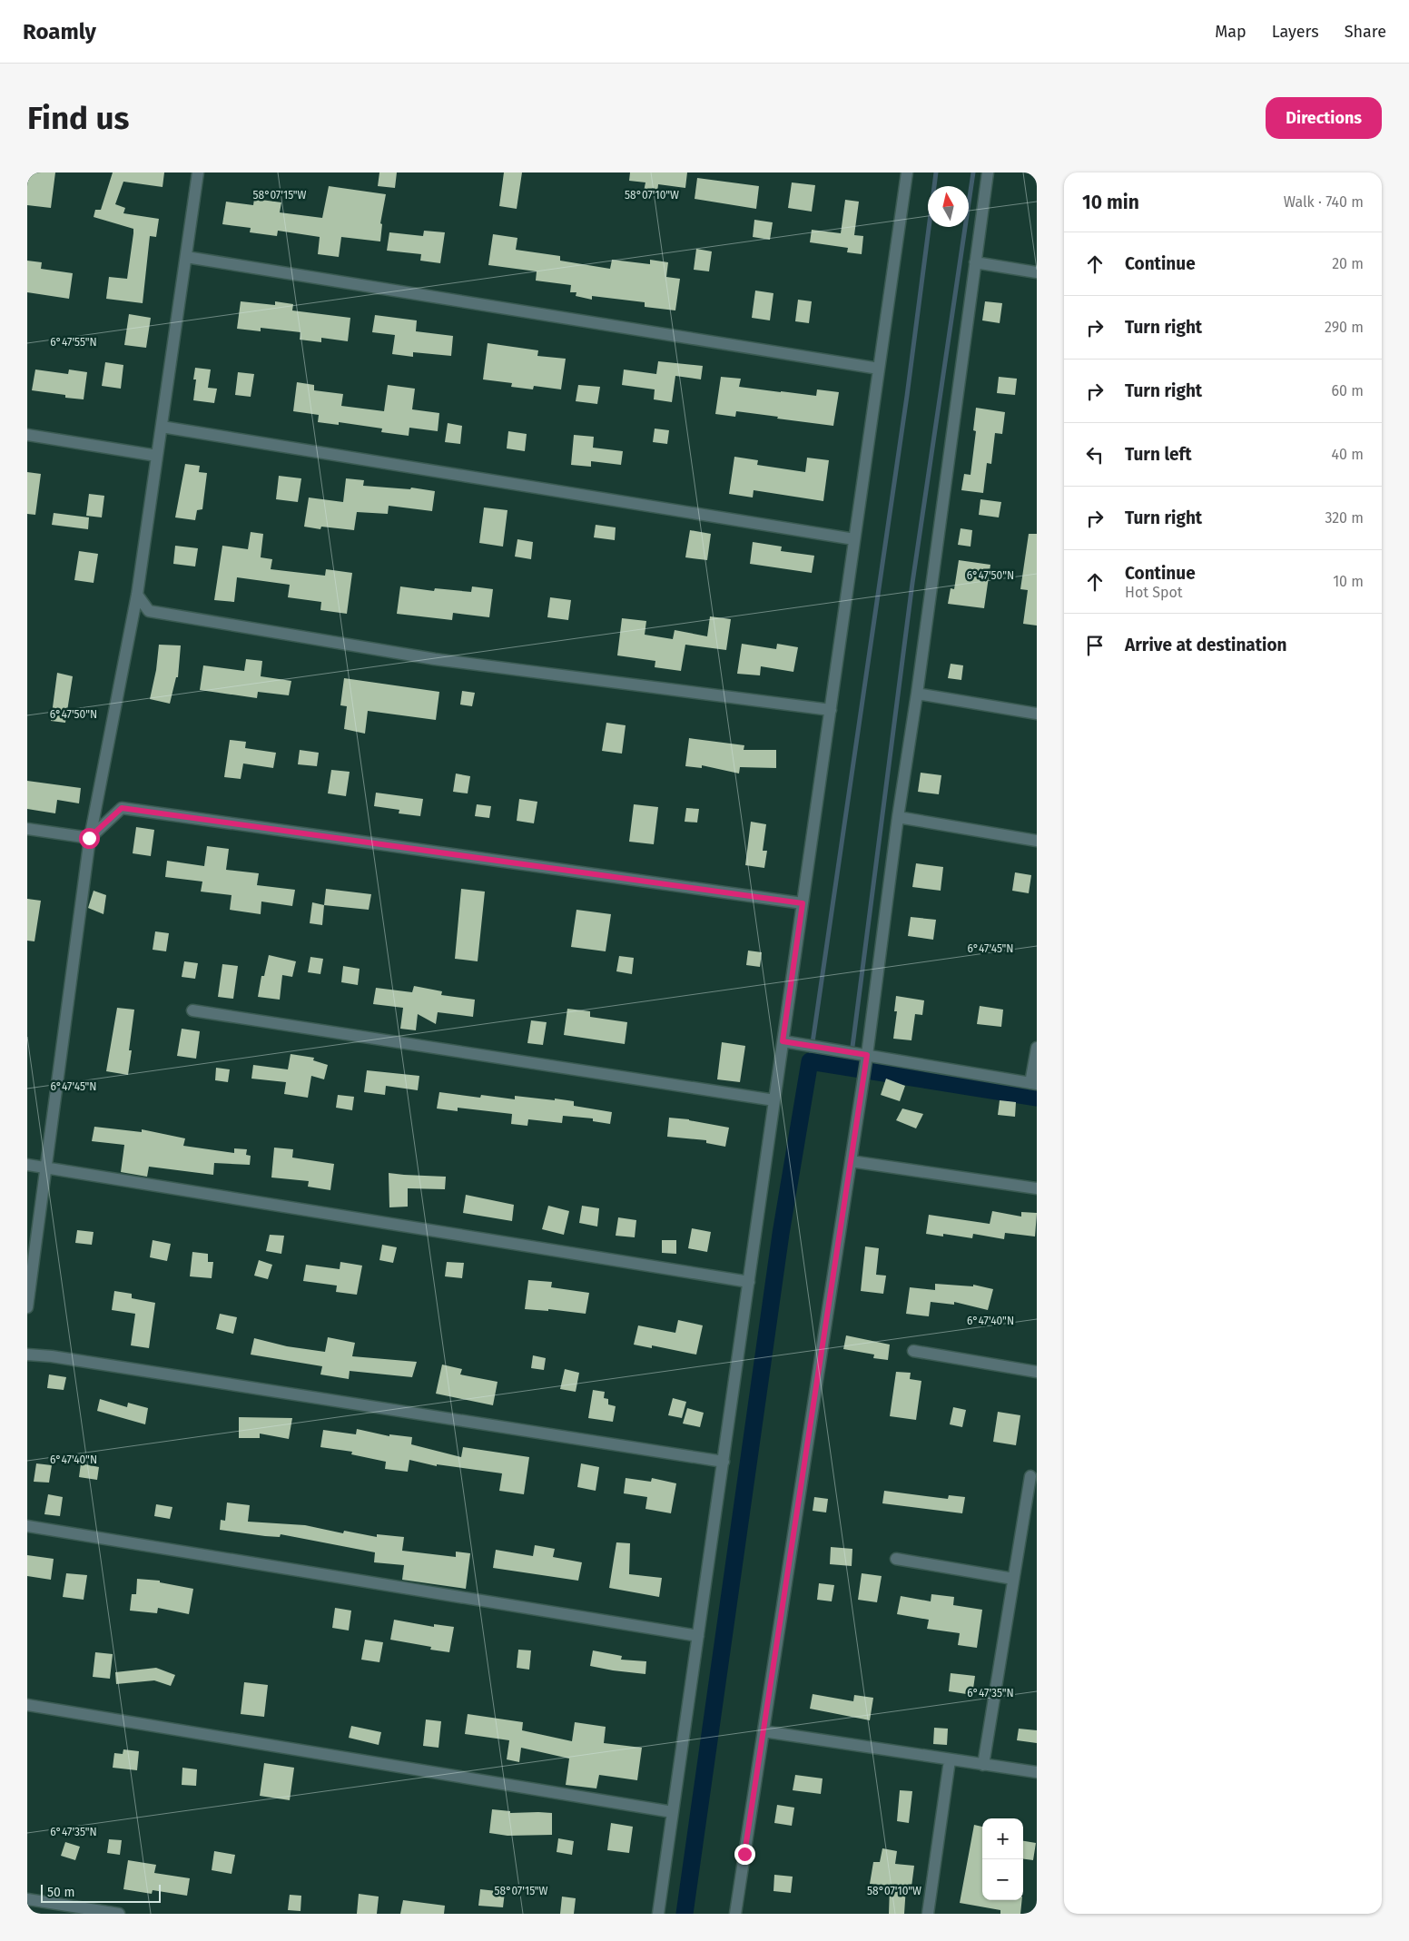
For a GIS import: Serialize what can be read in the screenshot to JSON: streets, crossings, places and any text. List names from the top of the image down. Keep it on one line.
{"scale_bar":"50 m","north":"top","page":{"header":"Roamly","nav":["Map","Layers","Share"],"buttons":"Directions","title":"Find us","heading":["10 min","Walk · 740 m"],"list":[["Continue","20 m"],["Turn right","290 m"],["Turn right","60 m"],["Turn left","40 m"],["Turn right","320 m"],["Continue","Hot Spot","10 m"],"Arrive at destination"],"map_buttons":["+","−"],"scale":"50 m"},"coordinates":["58°07'15\"W","58°07'10\"W","6°47'55\"N","6°47'50\"N","6°47'45\"N","6°47'40\"N","6°47'35\"N"]}
